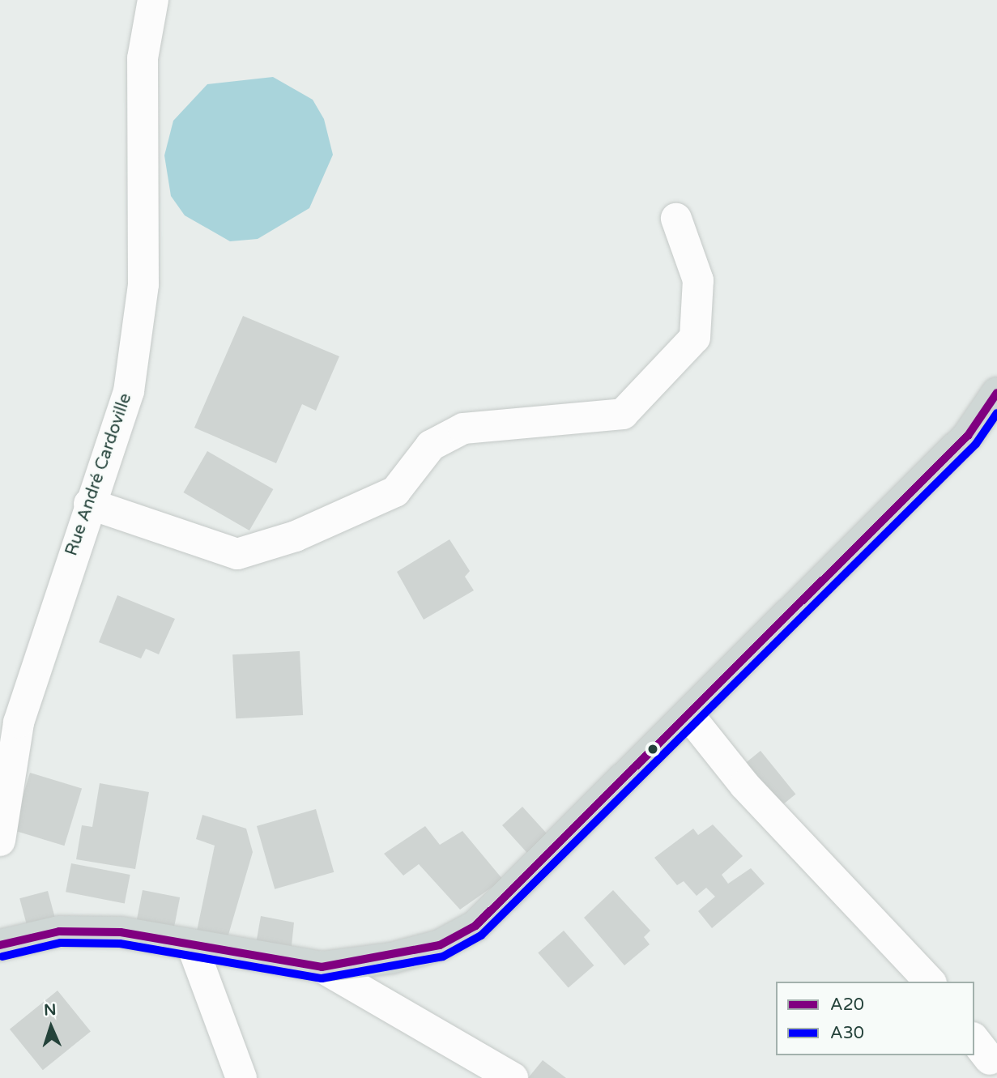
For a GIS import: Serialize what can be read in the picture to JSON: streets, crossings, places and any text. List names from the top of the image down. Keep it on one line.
{"streets":{"street":["Rue André Cardoville"]},"lines":["transit line A20","transit line A30"],"legend":["A20","A30"],"north":"top"}
